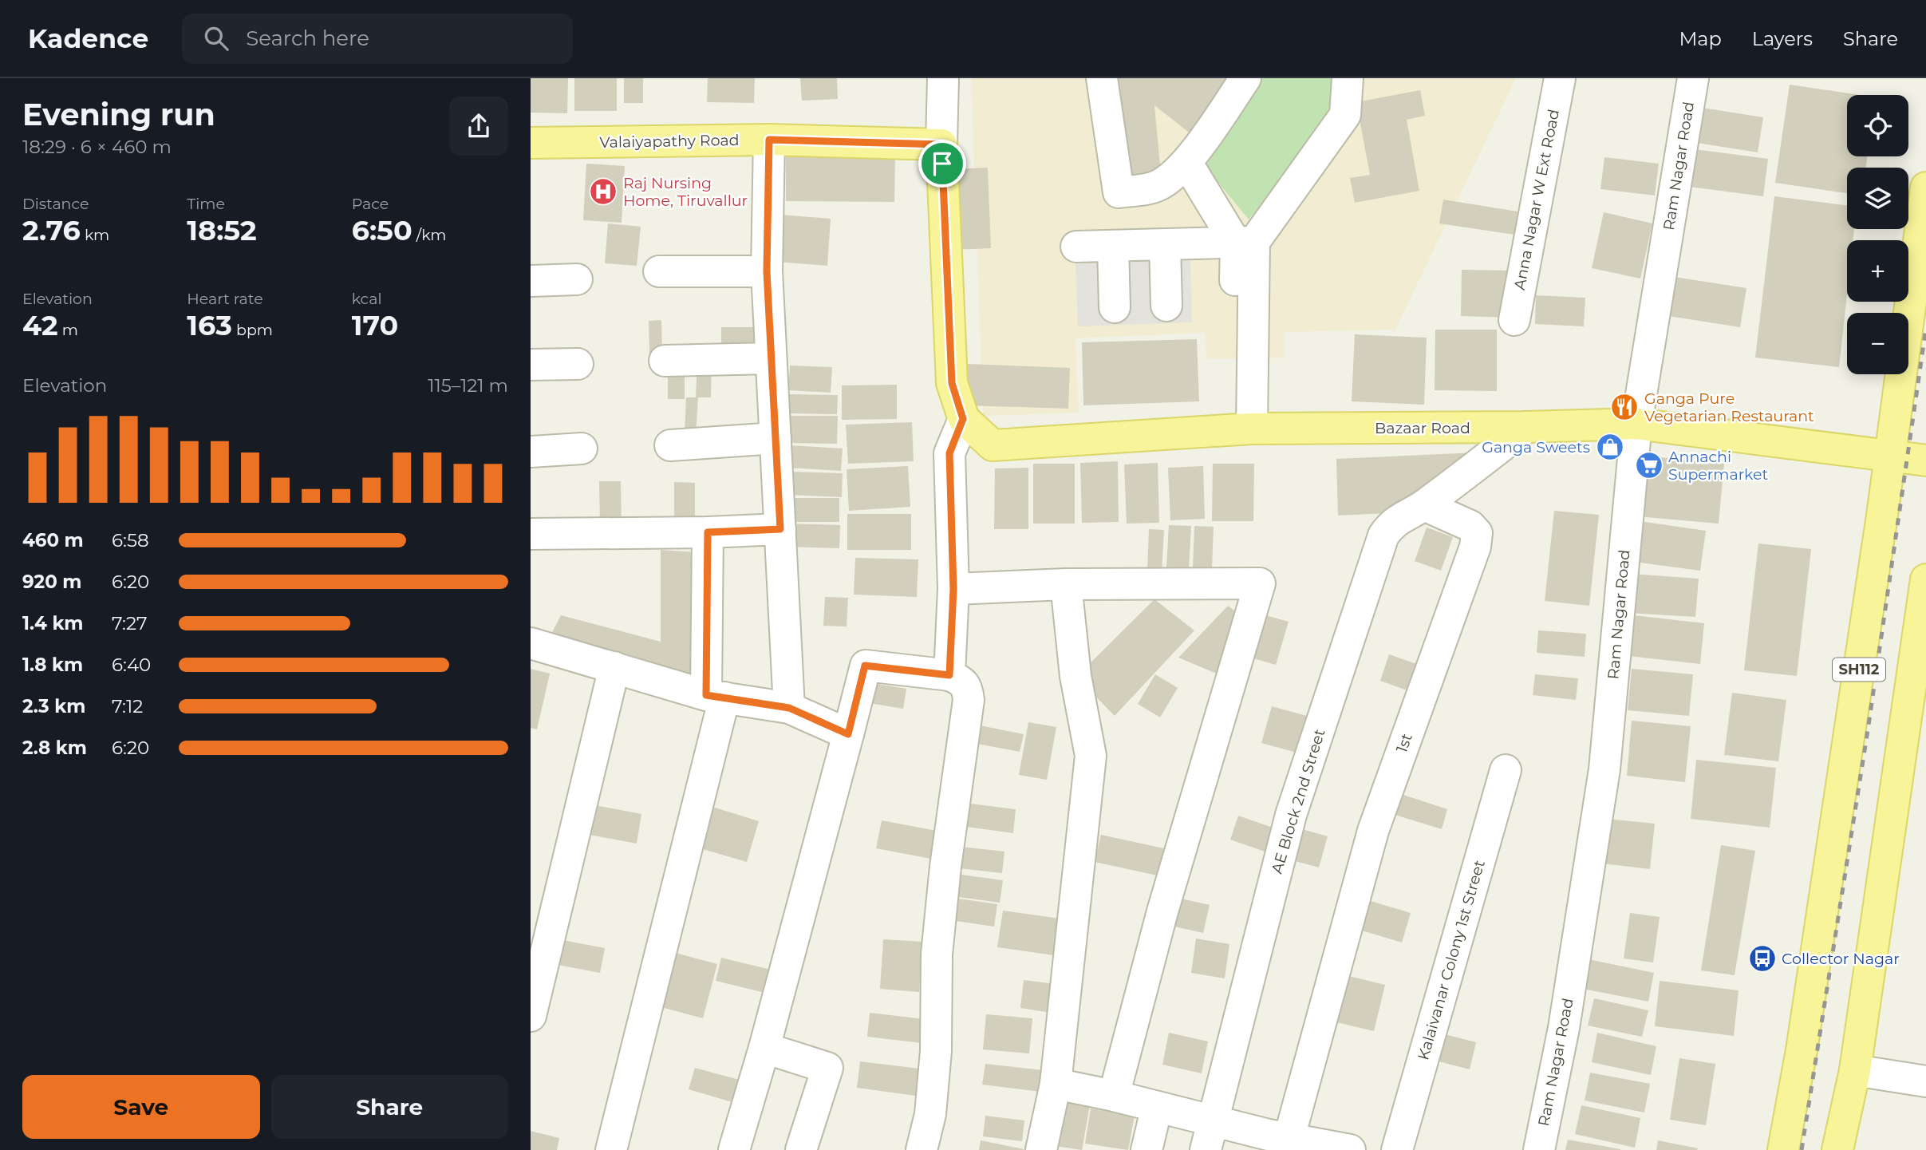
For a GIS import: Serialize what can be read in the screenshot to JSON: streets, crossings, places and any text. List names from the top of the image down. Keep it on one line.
{"streets":{"main road":["Valaiyapathy Road","Bazaar Road","SH112"],"street":["Ram Nagar Road","Anna Nagar W Ext Road","1st","AE Block 2nd Street","Kalaivanar Colony 1st Street"]},"crossings":[["Ram Nagar Road","Bazaar Road"],["Bazaar Road","SH112"],["1st","AE Block 2nd Street"]],"places":{"hospital":["Raj Nursing Home, Tiruvallur"],"restaurant":["Ganga Pure Vegetarian Restaurant"],"shop":["Ganga Sweets"],"supermarket":["Annachi Supermarket"],"bus stop":["Collector Nagar"]},"page":{"header":"Kadence","search":"Search here","nav":["Map","Layers","Share"],"heading":["Evening run","18:29 · 6 × 460 m"],"map_buttons":["+","−"],"stats":[["Distance","2.76 km"],["Time","18:52"],["Pace","6:50 /km"],["Elevation","42 m"],["Heart rate","163 bpm"],["kcal","170"]],"chart":["Elevation","115–121 m"],"list":[{"name":"460 m","note":"6:58"},{"name":"920 m","note":"6:20"},{"name":"1.4 km","note":"7:27"},{"name":"1.8 km","note":"6:40"},{"name":"2.3 km","note":"7:12"},{"name":"2.8 km","note":"6:20"}],"buttons":["Save","Share"]}}
